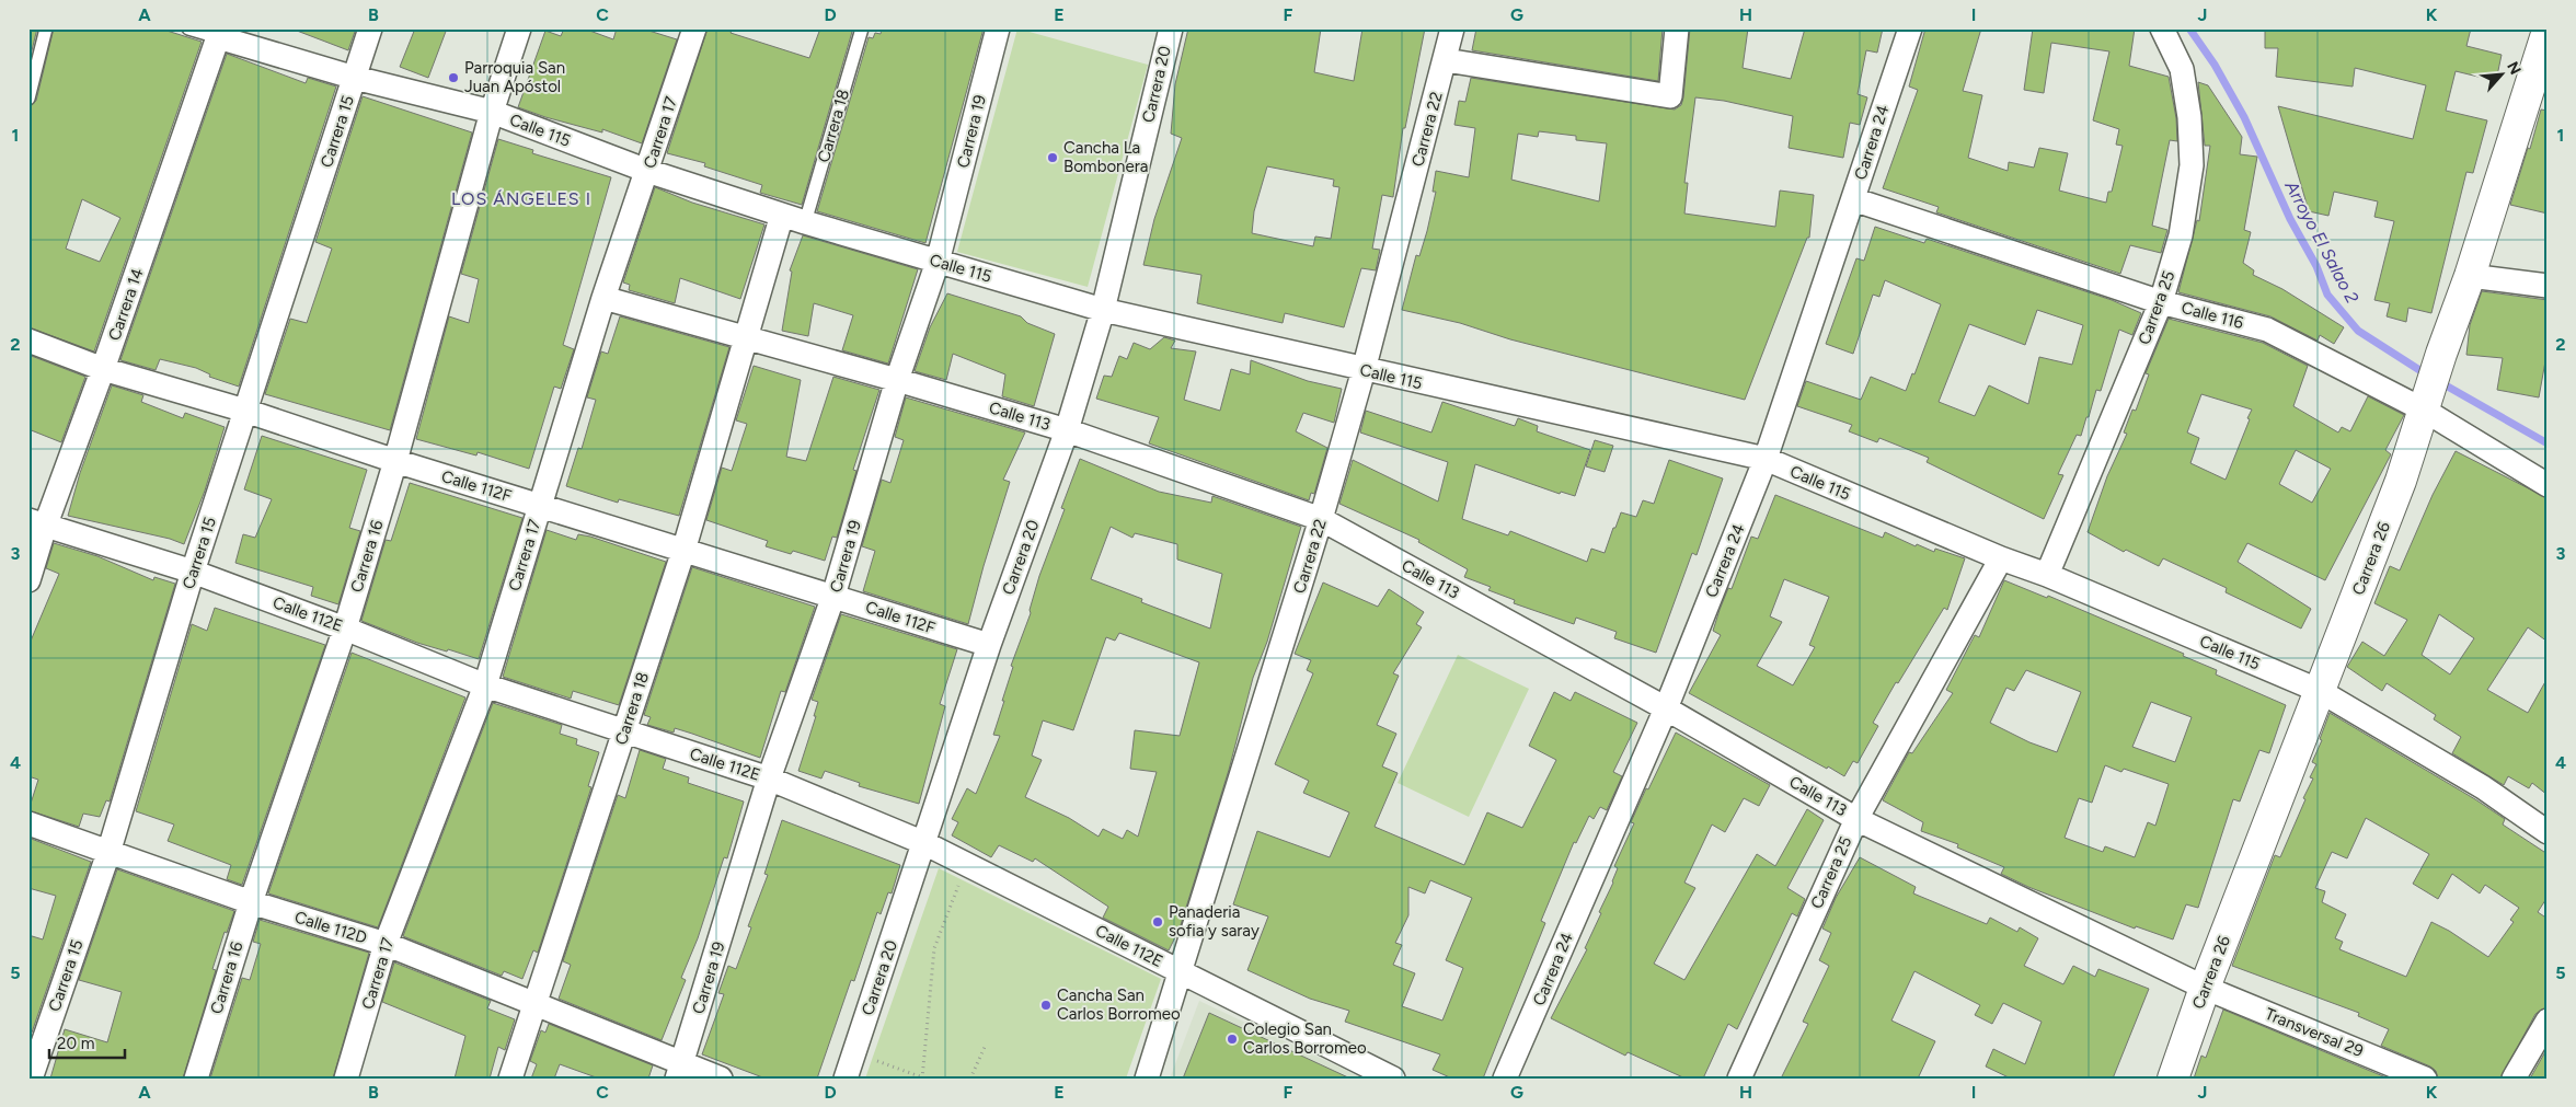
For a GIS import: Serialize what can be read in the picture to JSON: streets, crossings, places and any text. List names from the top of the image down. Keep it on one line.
{"streets":{"street":["Carrera 20","Carrera 18","Carrera 22","Calle 115","Carrera 15","Carrera 19","Carrera 17","Carrera 24","Carrera 14","Carrera 25","Calle 116","Calle 113","Calle 112F","Carrera 16","Carrera 26","Calle 112E","Calle 112D","Transversal 29"]},"crossings":[["Carrera 20","Calle 115"],["Carrera 20","Calle 113"],["Carrera 20","Calle 112F"],["Carrera 20","Calle 112E"],["Carrera 18","Calle 115"],["Carrera 18","Calle 113"],["Carrera 18","Calle 112F"],["Carrera 18","Calle 112E"],["Carrera 18","Calle 112D"],["Carrera 22","Calle 115"],["Carrera 22","Calle 113"],["Carrera 22","Calle 112E"],["Calle 115","Carrera 15"],["Calle 115","Carrera 19"],["Calle 115","Carrera 17"],["Calle 115","Carrera 24"],["Calle 115","Carrera 14"],["Calle 115","Carrera 25"],["Calle 115","Carrera 16"],["Calle 115","Carrera 26"],["Carrera 15","Calle 112F"],["Carrera 15","Calle 112E"],["Carrera 15","Calle 112D"],["Carrera 19","Calle 113"],["Carrera 19","Calle 112F"],["Carrera 19","Calle 112E"],["Carrera 19","Calle 112D"],["Carrera 17","Calle 113"],["Carrera 17","Calle 112F"],["Carrera 17","Calle 112E"],["Carrera 17","Calle 112D"],["Carrera 24","Calle 116"],["Carrera 24","Calle 113"],["Carrera 14","Calle 112F"],["Carrera 14","Calle 112E"],["Carrera 25","Calle 116"],["Carrera 25","Calle 113"],["Calle 116","Carrera 26"],["Calle 113","Carrera 26"],["Calle 113","Transversal 29"],["Calle 112F","Carrera 16"],["Carrera 16","Calle 112E"],["Carrera 16","Calle 112D"],["Carrera 26","Transversal 29"]],"districts":["LOS ÁNGELES I"],"water":["Arroyo El Salao 2"],"places":["Parroquia San Juan Apóstol","Cancha La Bombonera","Panaderia sofia y saray","Cancha San Carlos Borromeo","Colegio San Carlos Borromeo"],"scale_bar":"20 m","north":"top right","grid":{"columns":["A","B","C","D","E","F","G","H","I","J","K"],"rows":["1","2","3","4","5"]}}
